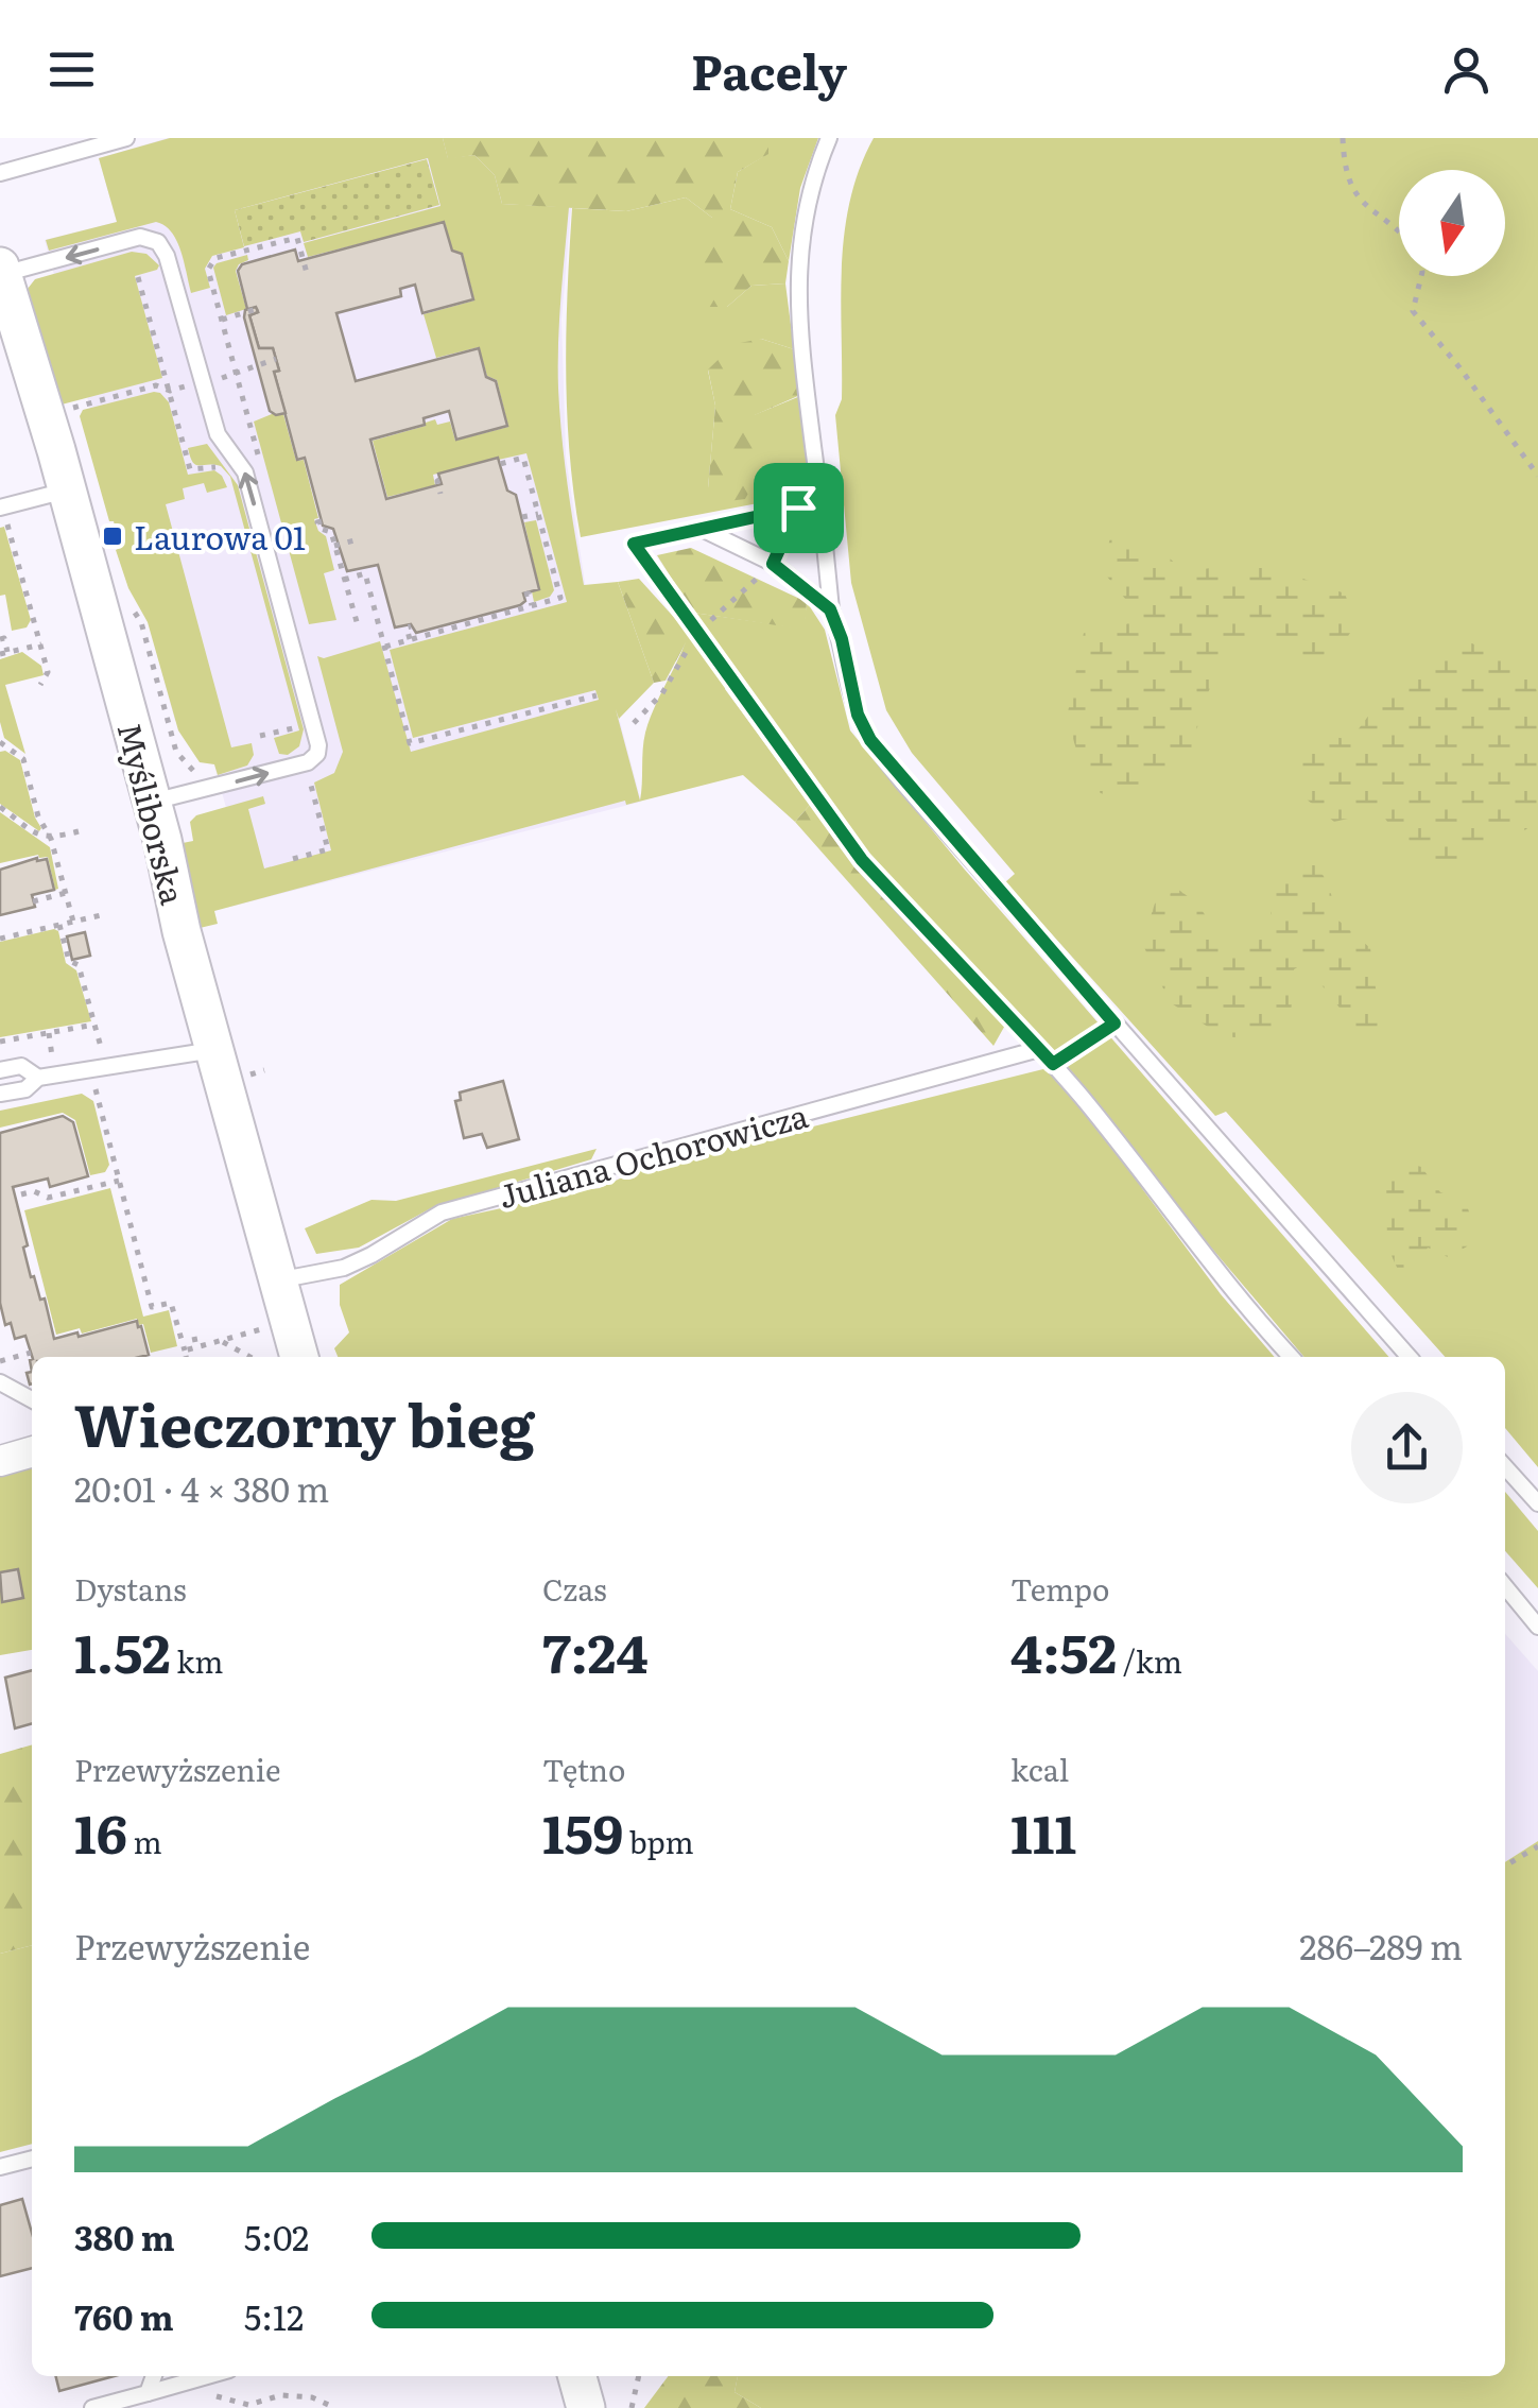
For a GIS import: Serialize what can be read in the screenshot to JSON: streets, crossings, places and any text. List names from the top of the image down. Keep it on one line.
{"streets":{"street":["Myśliborska"],"lane":["Juliana Ochorowicza"]},"crossings":[["Myśliborska","Juliana Ochorowicza"]],"places":{"transit":["Laurowa 01"]},"north":"bottom","page":{"header":"Pacely","heading":["Wieczorny bieg","20:01 · 4 × 380 m"],"stats":[["Dystans","1.52 km"],["Czas","7:24"],["Tempo","4:52 /km"],["Przewyższenie","16 m"],["Tętno","159 bpm"],["kcal","111"]],"chart":["Przewyższenie","286–289 m"],"list":[{"name":"380 m","note":"5:02"},{"name":"760 m","note":"5:12"}]}}
